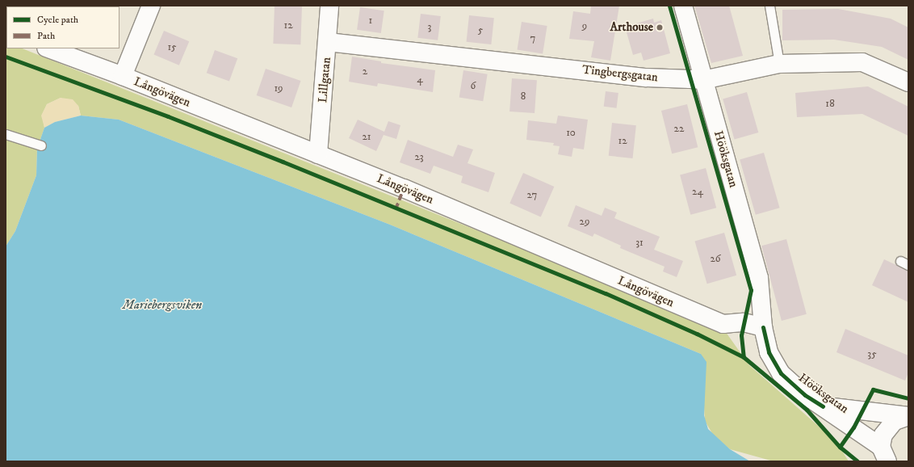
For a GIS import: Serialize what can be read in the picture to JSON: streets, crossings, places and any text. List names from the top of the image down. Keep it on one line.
{"streets":{"street":["Tingbergsgatan","Lillgatan","Långövägen","Hööksgatan"]},"crossings":[["Tingbergsgatan","Lillgatan"],["Tingbergsgatan","Hööksgatan"],["Lillgatan","Långövägen"],["Långövägen","Hööksgatan"]],"water":["Mariebergsviken"],"places":["Arthouse"],"house_numbers":["1","12","9","3","5","7","15","2","4","6","19","8","18","22","10","21","12","23","24","27","29","31","26","35"],"legend":["Cycle path","Path"]}
